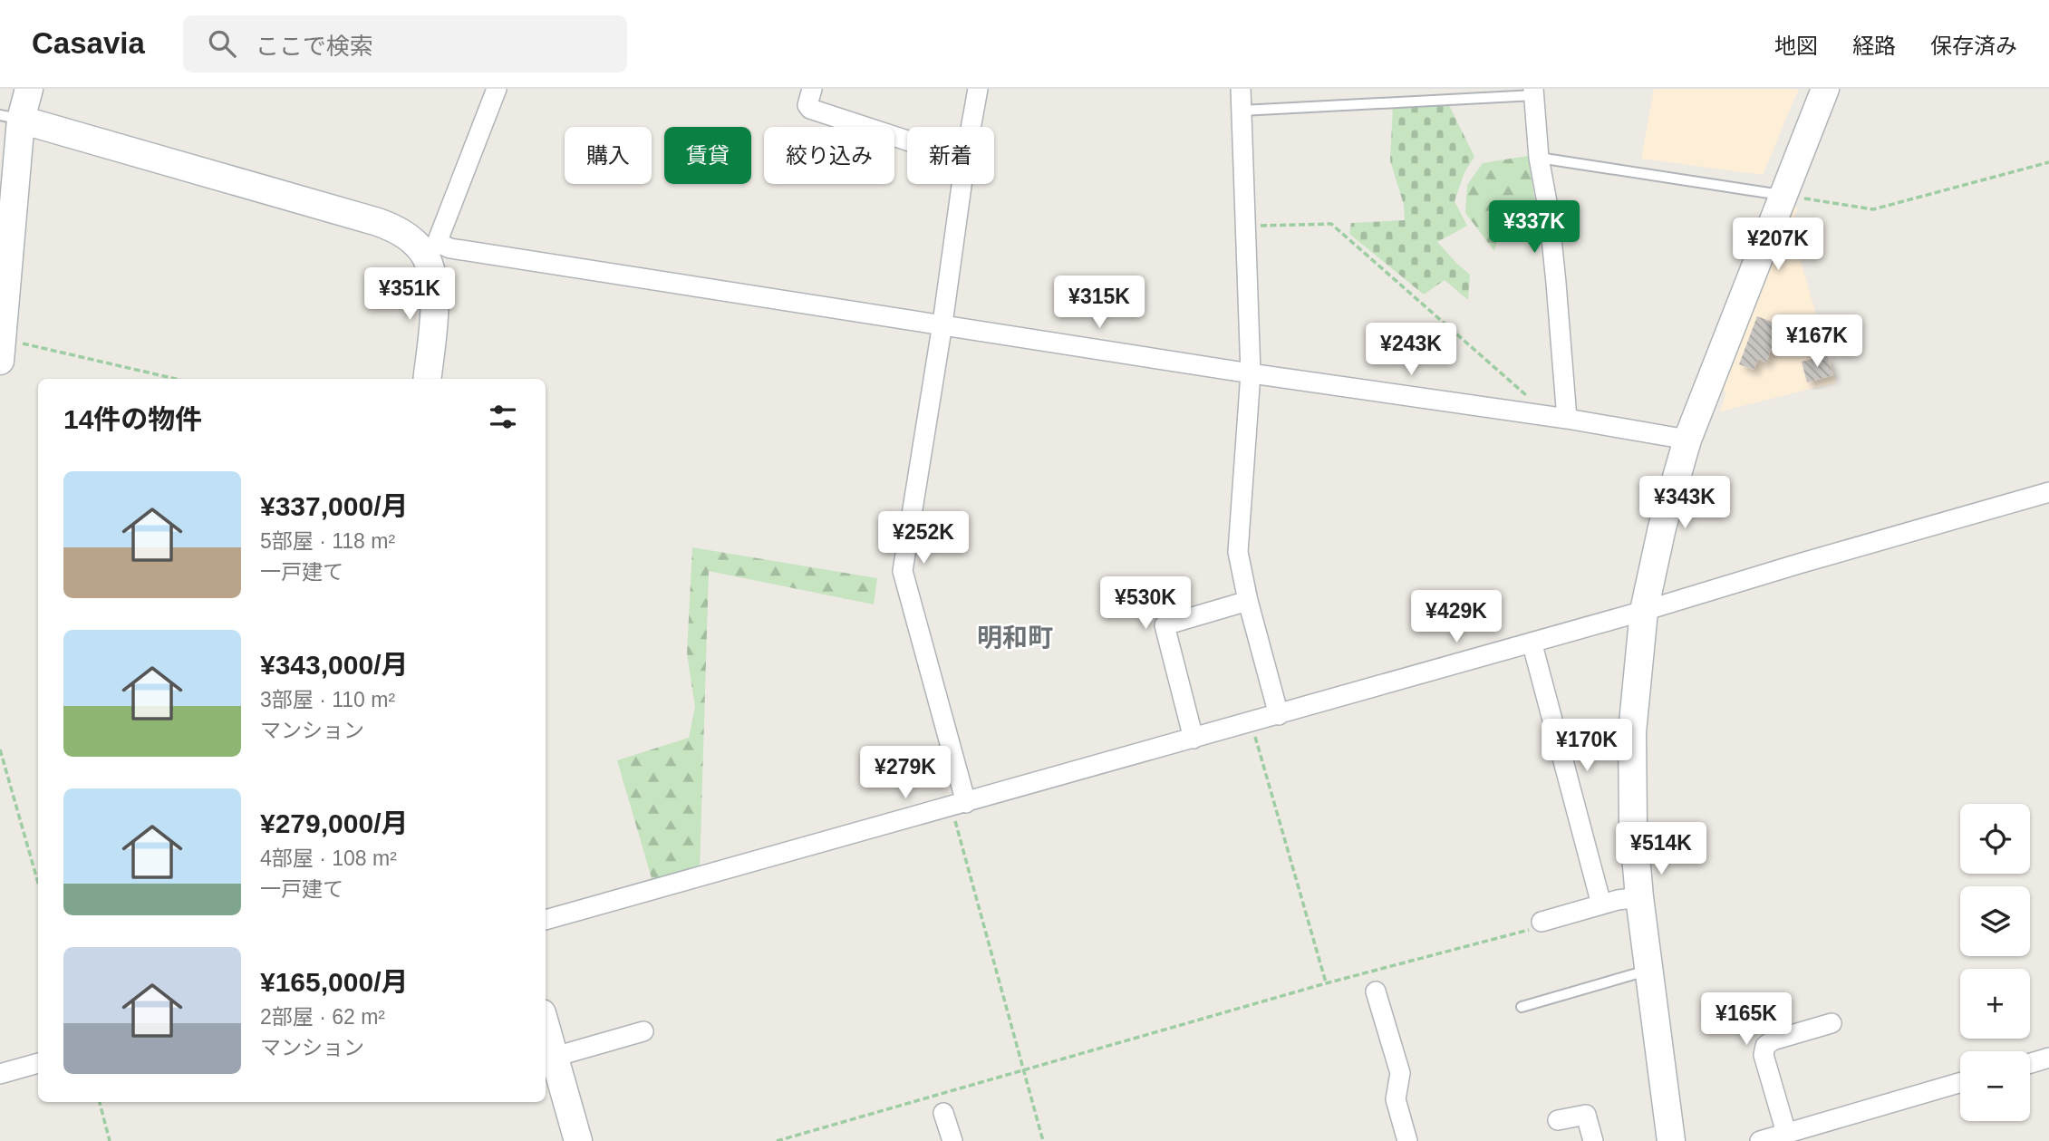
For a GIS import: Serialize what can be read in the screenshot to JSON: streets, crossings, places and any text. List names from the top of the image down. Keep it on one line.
{"districts":["明和町"],"page":{"header":"Casavia","search":"ここで検索","nav":["地図","経路","保存済み"],"chip":["購入","賃貸","絞り込み","新着"],"price":["¥337K","¥207K","¥351K","¥315K","¥167K","¥243K","¥343K","¥252K","¥530K","¥429K","¥170K","¥279K","¥514K","¥165K"],"heading":"14件の物件","list":[{"name":"¥337,000/月","note":"5部屋 · 118 m² · 一戸建て"},{"name":"¥343,000/月","note":"3部屋 · 110 m² · マンション"},{"name":"¥279,000/月","note":"4部屋 · 108 m² · 一戸建て"},{"name":"¥165,000/月","note":"2部屋 · 62 m² · マンション"}],"map_buttons":["+","−"]}}
